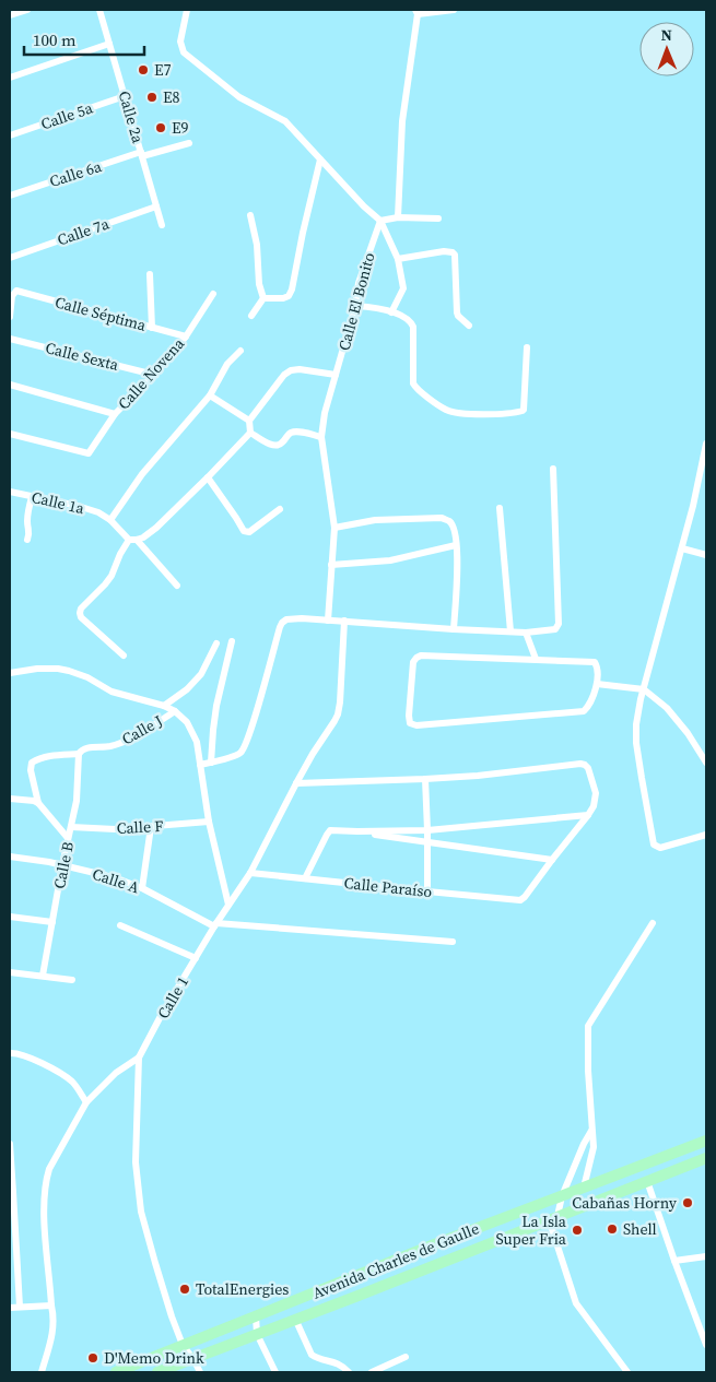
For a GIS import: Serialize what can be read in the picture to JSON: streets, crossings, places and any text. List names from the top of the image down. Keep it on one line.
{"streets":{"main road":["Avenida Charles de Gaulle"],"street":["Calle 5a","Calle 2a","Calle 6a","Calle 7a","Calle El Bonito","Calle Séptima","Calle Sexta","Calle Novena","Calle 1a","Calle J","Calle F","Calle B","Calle A","Calle Paraíso","Calle 1"]},"crossings":[["Calle 5a","Calle 2a"],["Calle 2a","Calle 6a"],["Calle 2a","Calle 7a"],["Calle Séptima","Calle Novena"],["Calle Sexta","Calle Novena"],["Calle J","Calle B"],["Calle F","Calle B"],["Calle B","Calle A"],["Calle A","Calle 1"],["Calle Paraíso","Calle 1"]],"places":["E7","E8","E9","Cabañas Horny","Shell","La Isla Super Fria","TotalEnergies","D'Memo Drink"],"scale_bar":"100 m","north":"top"}
